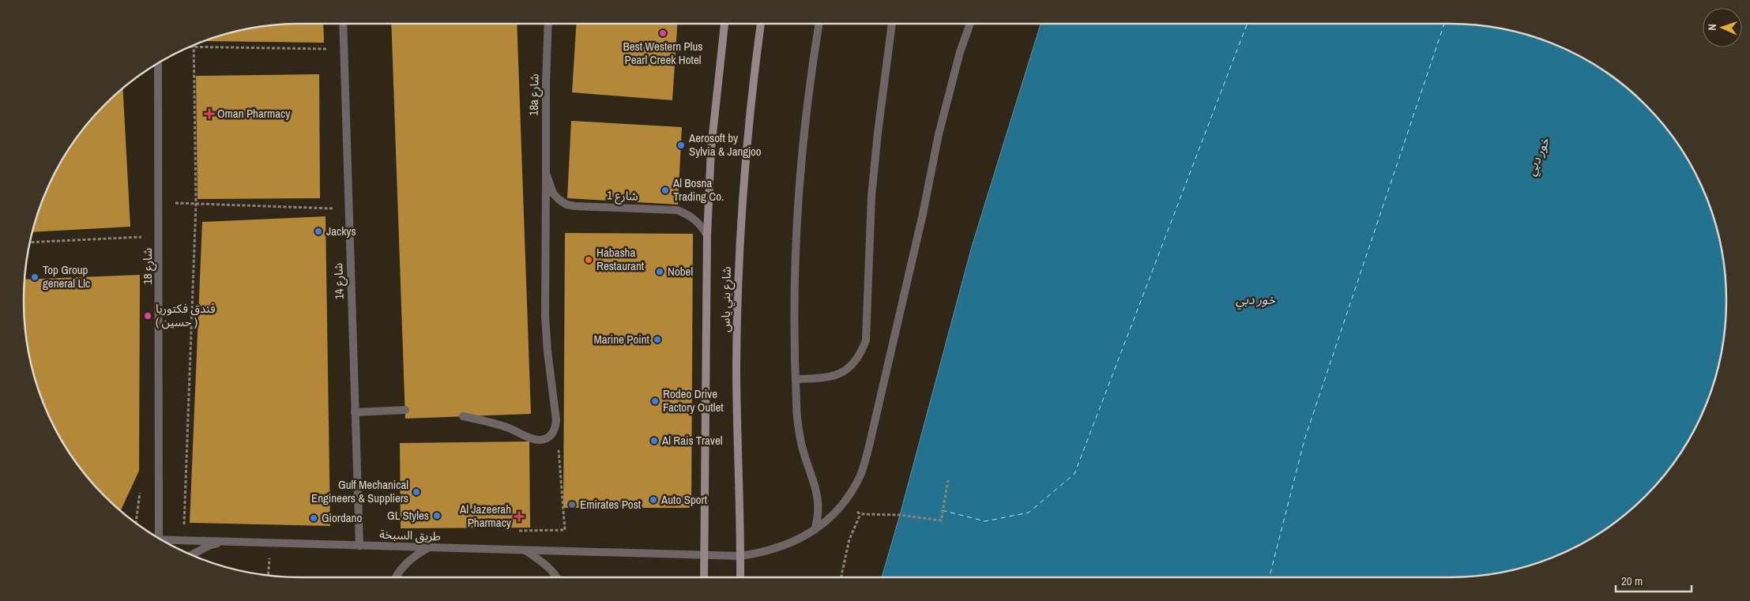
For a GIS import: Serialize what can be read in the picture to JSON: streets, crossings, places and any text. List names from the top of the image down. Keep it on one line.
{"streets":{"main road":["شارع بني ياس"],"street":["18a شارع","شارع 1","شارع 18","شارع 14","طريق السبخة"]},"crossings":[["18a شارع","شارع 1"],["شارع 1","شارع بني ياس"],["شارع 14","طريق السبخة"],["شارع بني ياس","طريق السبخة"]],"water":["خور دبي"],"places":{"other":["Best Western Plus Pearl Creek Hotel","Aerosoft by Sylvia & Jangjoo","Al Bosna Trading Co.","Jackys","Habasha Restaurant","Nobel","Top Group general Llc","فندق فكتوريا ( حسين )","Marine Point","Rodeo Drive Factory Outlet","Al Rais Travel","Gulf Mechanical Engineers & Suppliers","Auto Sport","Emirates Post","GL Styles","Giordano"],"health":["Oman Pharmacy","Al Jazeerah Pharmacy"]},"scale_bar":"20 m","north":"left"}
